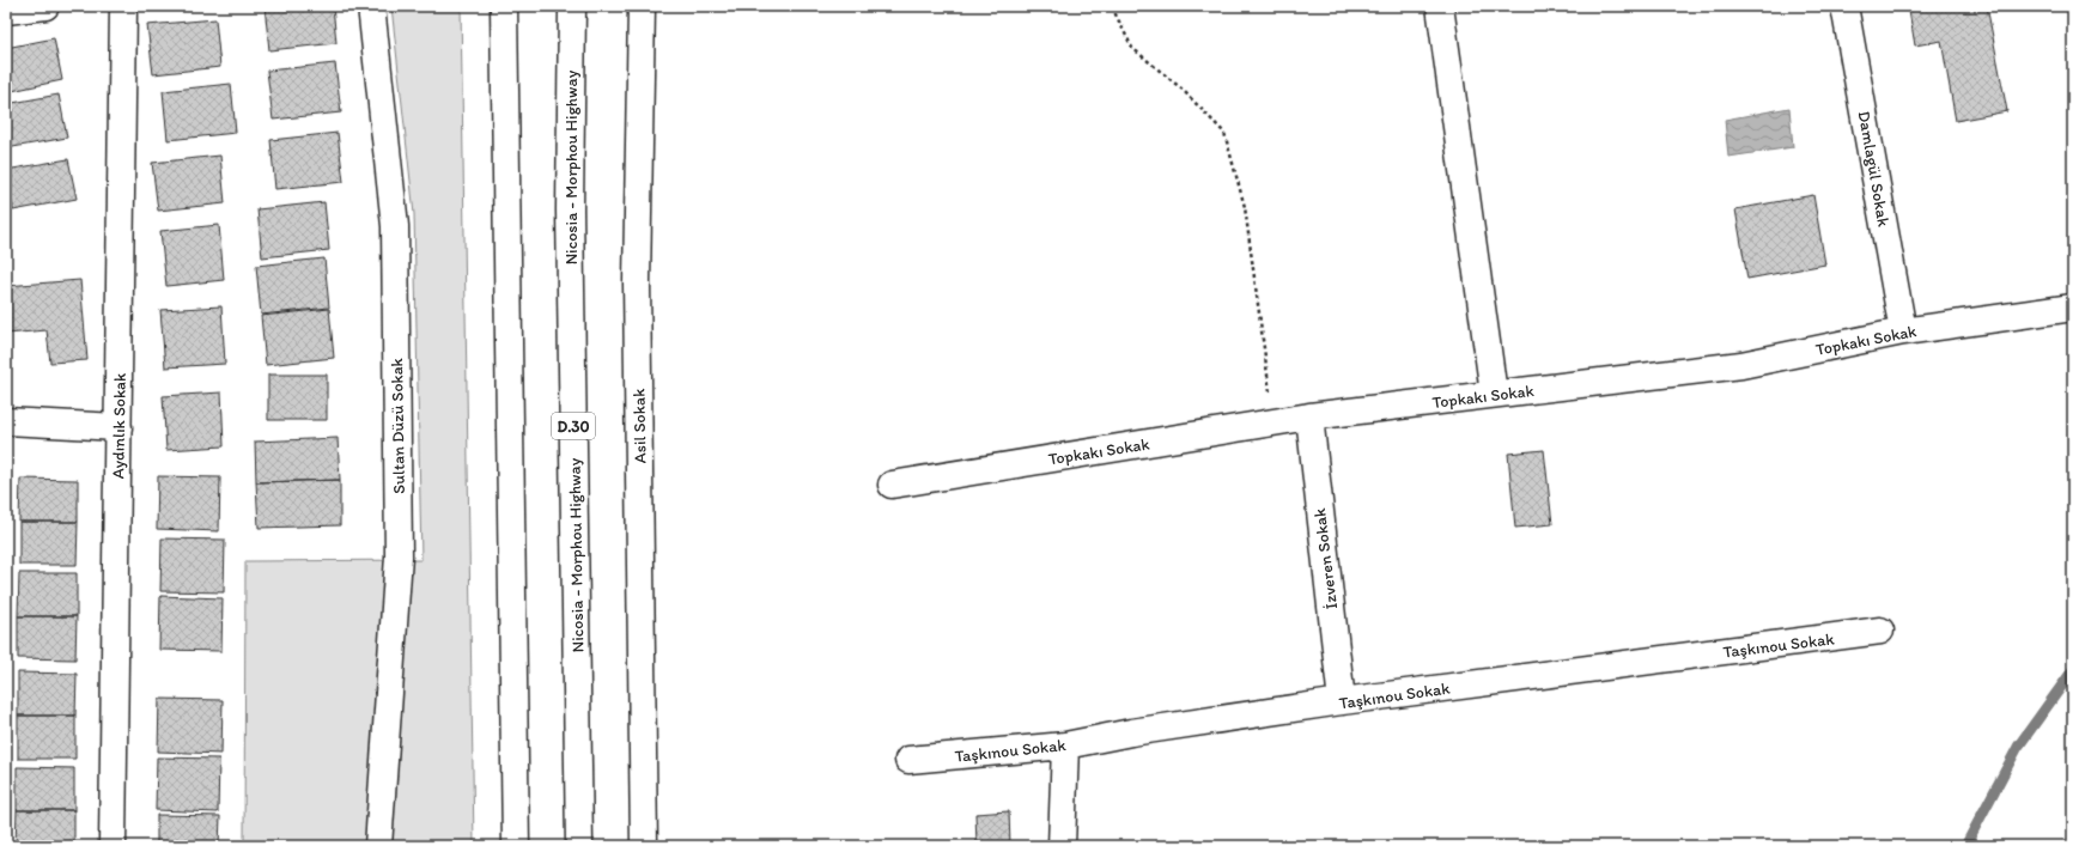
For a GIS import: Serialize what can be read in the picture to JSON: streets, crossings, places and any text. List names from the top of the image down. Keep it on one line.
{"streets":{"main road":["Nicosia - Morphou Highway","Damlagül Sokak","Topkakı Sokak","Aydınlık Sokak","Sultan Düzü Sokak","D.30","Asil Sokak","İzveren Sokak","Taşkınou Sokak"]},"crossings":[["Damlagül Sokak","Topkakı Sokak"],["Topkakı Sokak","İzveren Sokak"],["İzveren Sokak","Taşkınou Sokak"]]}
